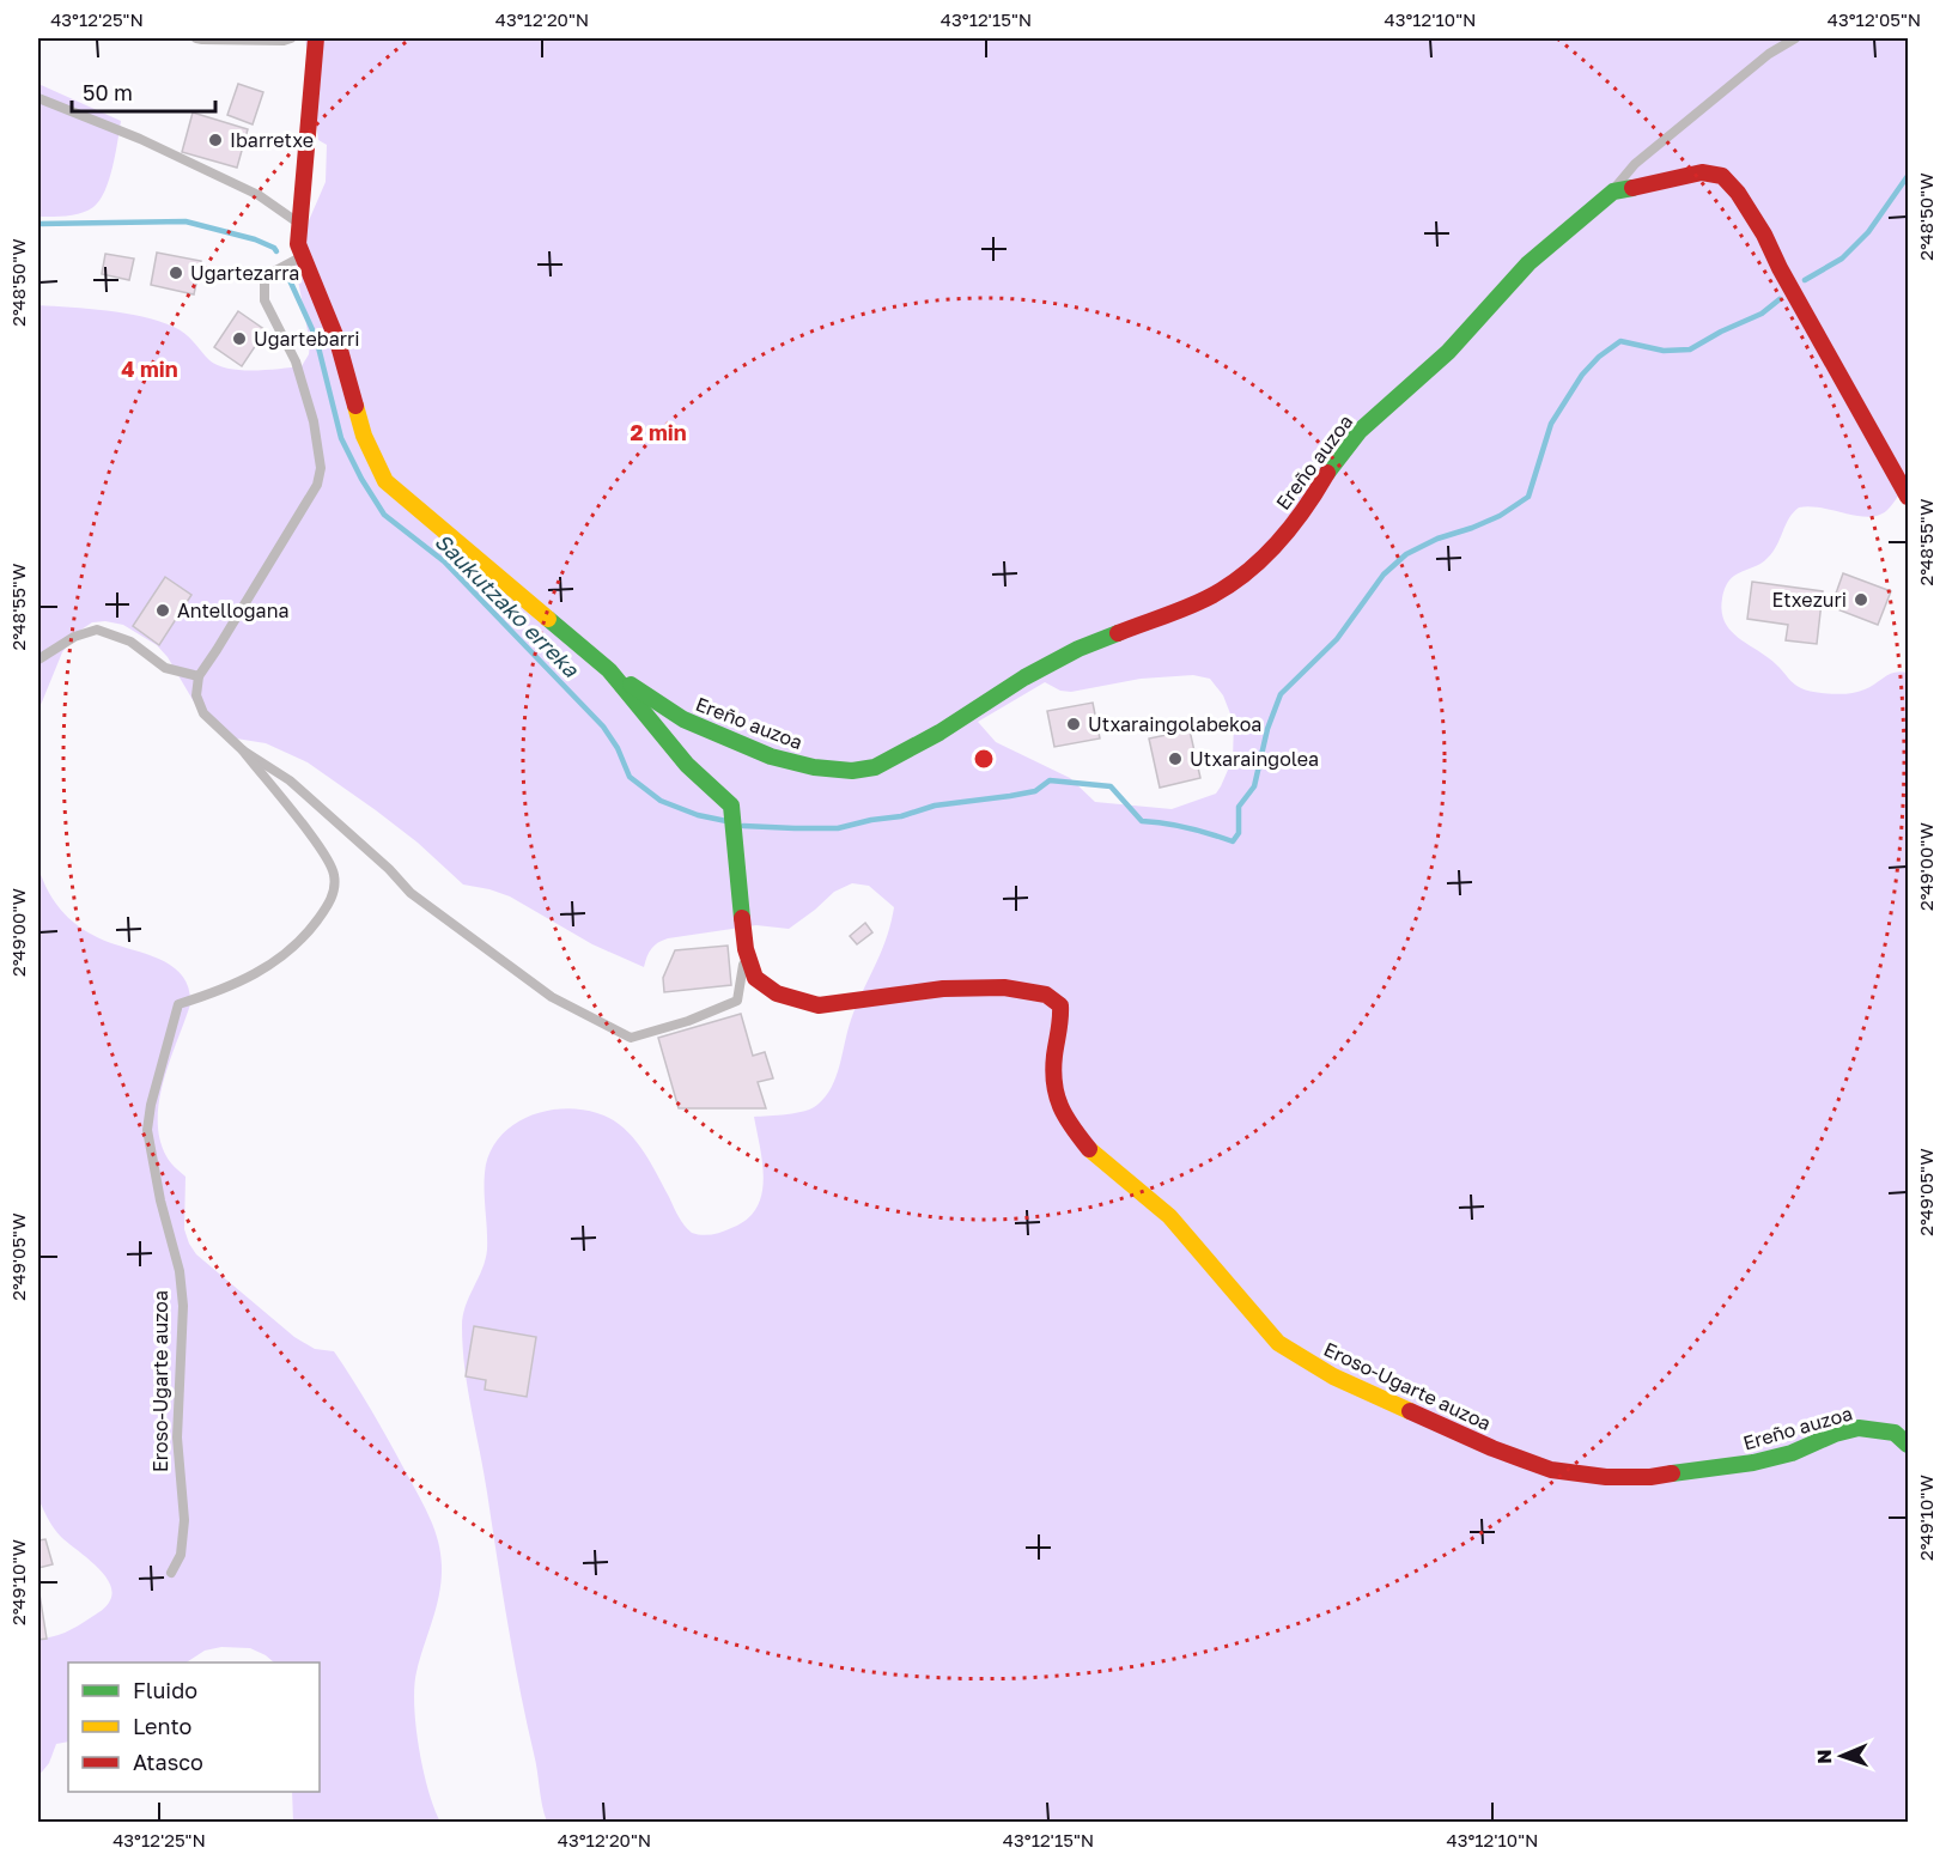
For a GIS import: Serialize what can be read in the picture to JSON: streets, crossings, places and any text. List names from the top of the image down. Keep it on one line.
{"streets":{"street":["Ereño auzoa","Eroso-Ugarte auzoa"]},"crossings":[["Ereño auzoa","Eroso-Ugarte auzoa"]],"water":["Saukutzako erreka"],"places":["Ibarretxe","Ugartezarra","Ugartebarri","Etxezuri","Antellogana","Utxaraingolabekoa","Utxaraingolea"],"legend":["Fluido","Lento","Atasco"],"scale_bar":"50 m","north":"left","coordinates":["43°12'25\"N","43°12'20\"N","43°12'15\"N","43°12'10\"N","43°12'05\"N","2°48'50\"W","2°48'55\"W","2°49'00\"W","2°49'05\"W","2°49'10\"W"],"rings":["4 min","2 min"]}
